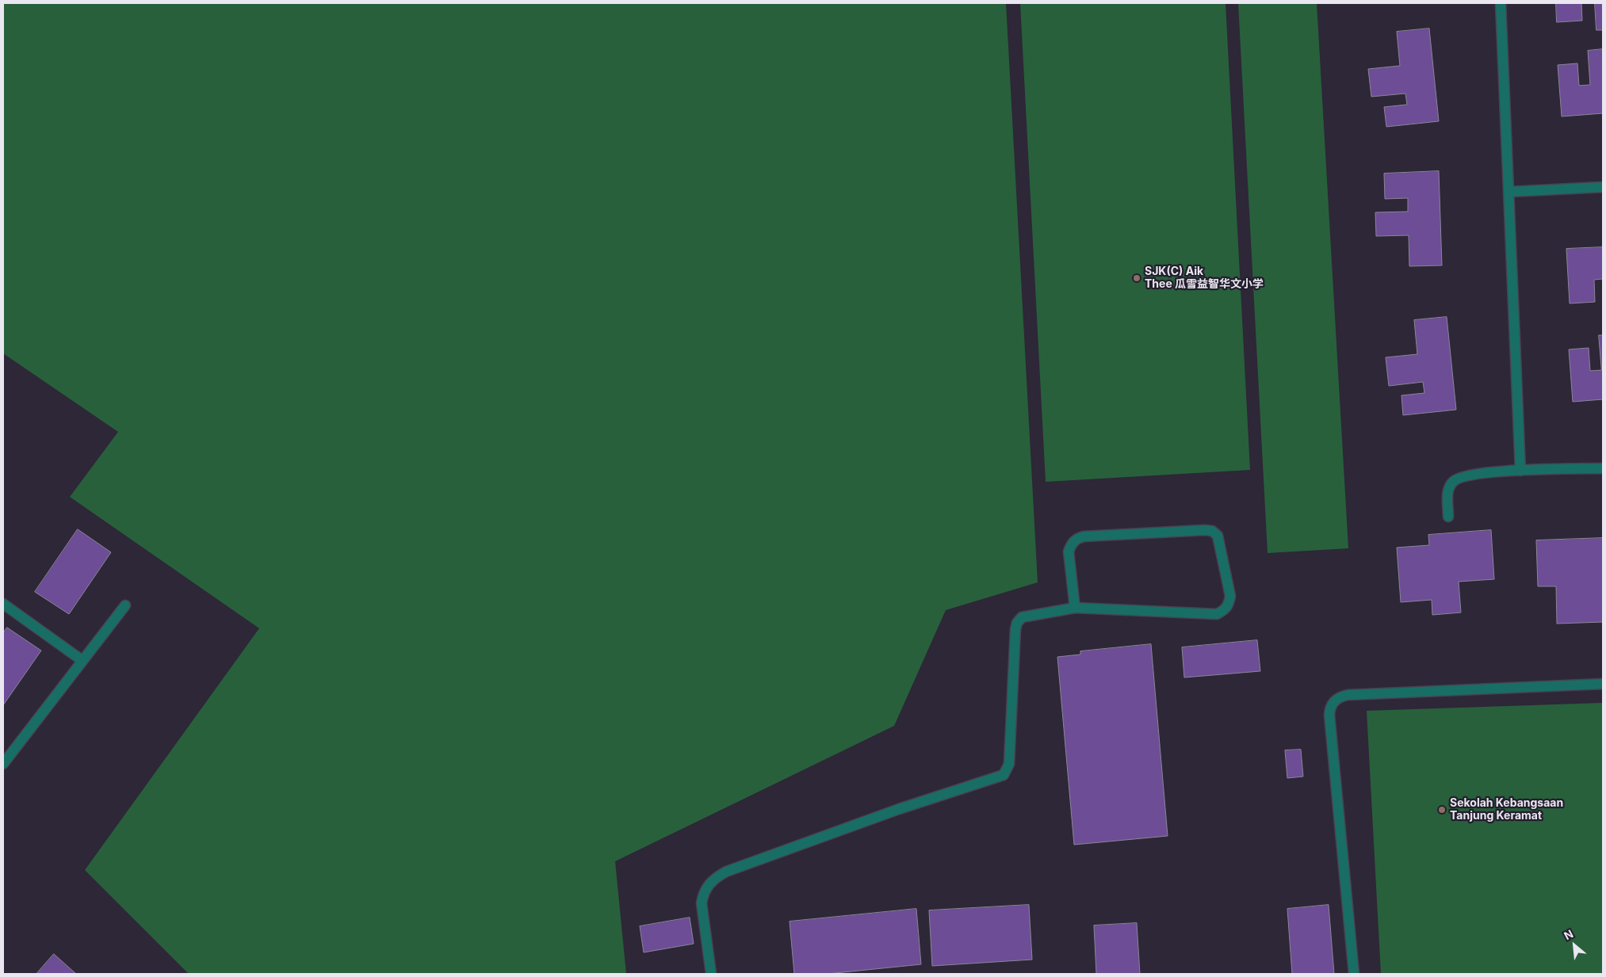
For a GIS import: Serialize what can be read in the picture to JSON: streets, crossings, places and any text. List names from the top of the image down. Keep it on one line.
{"places":["SJK(C) Aik Thee 瓜雪益智华文小学","Sekolah Kebangsaan Tanjung Keramat"],"north":"top left"}
